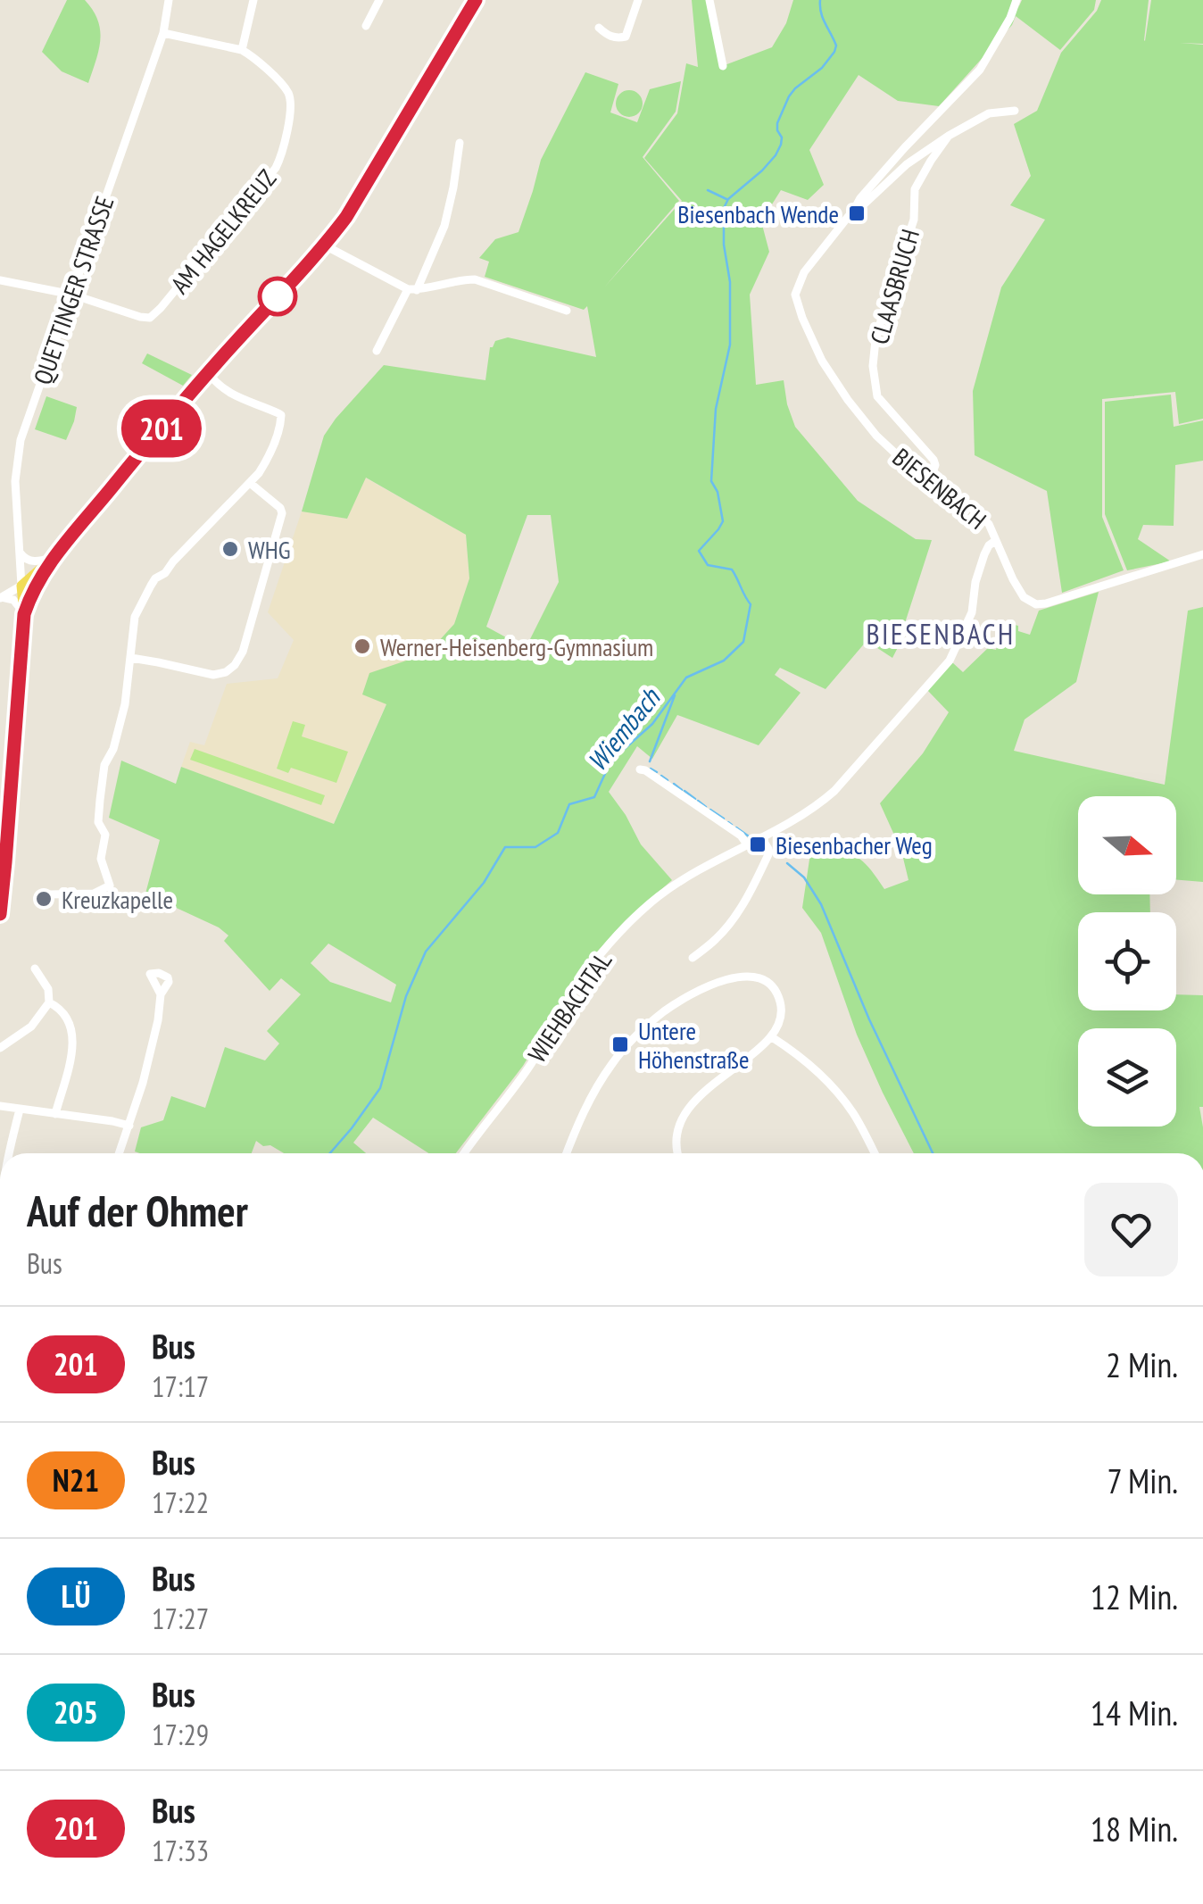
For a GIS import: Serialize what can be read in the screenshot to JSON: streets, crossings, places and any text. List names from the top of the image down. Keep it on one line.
{"streets":{"street":["AM HAGELKREUZ","CLAASBRUCH","QUETTINGER STRASSE","BIESENBACH","WIEHBACHTAL"]},"crossings":[["AM HAGELKREUZ","QUETTINGER STRASSE"],["CLAASBRUCH","BIESENBACH"],["BIESENBACH","WIEHBACHTAL"]],"districts":["BIESENBACH"],"water":["Wiembach"],"places":{"transit":["Biesenbach Wende","Biesenbacher Weg","Untere Höhenstraße"],"other":["WHG","Werner-Heisenberg-Gymnasium","Kreuzkapelle"]},"lines":["bus line 201"],"north":"right","page":{"on_map":"201","heading":["Auf der Ohmer","Bus"],"list":[{"mark":"201","name":"Bus","note":"17:17","value":"2 Min."},{"mark":"N21","name":"Bus","note":"17:22","value":"7 Min."},{"mark":"LÜ","name":"Bus","note":"17:27","value":"12 Min."},{"mark":"205","name":"Bus","note":"17:29","value":"14 Min."},{"mark":"201","name":"Bus","note":"17:33","value":"18 Min."}]}}
